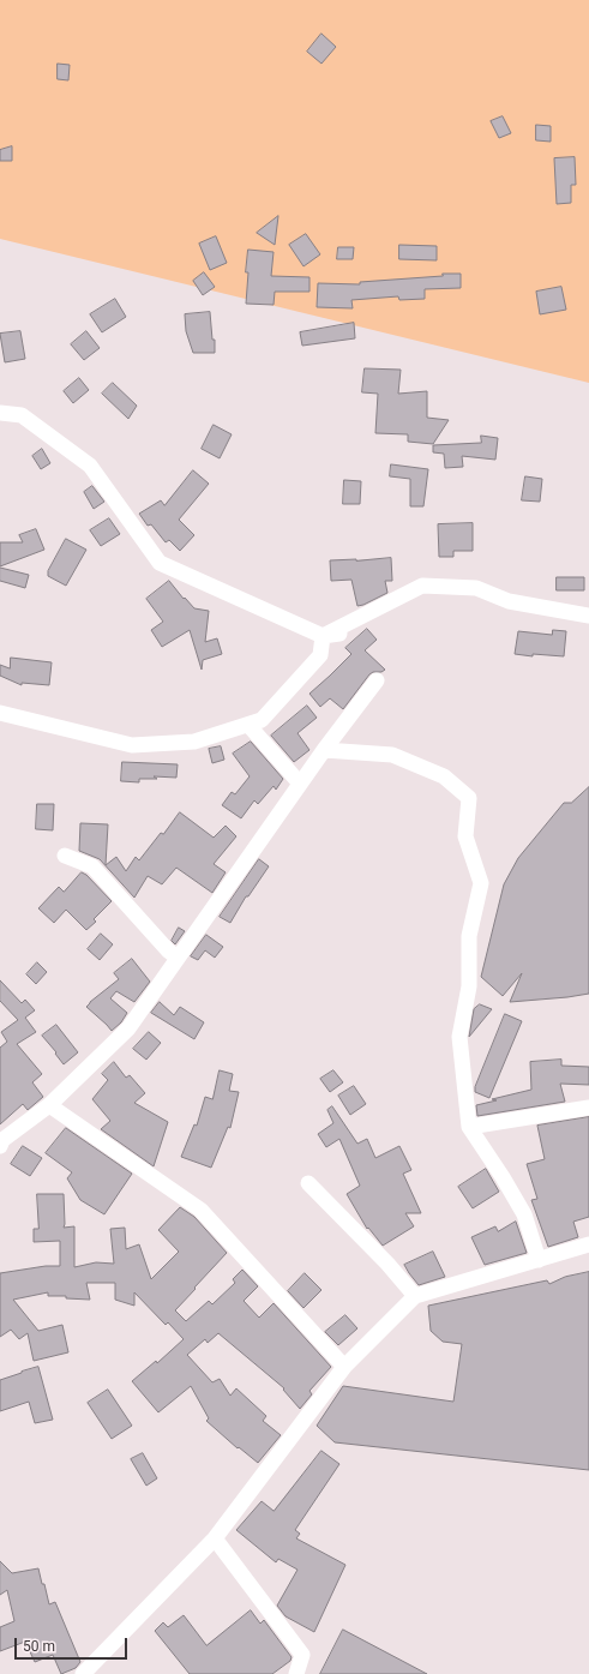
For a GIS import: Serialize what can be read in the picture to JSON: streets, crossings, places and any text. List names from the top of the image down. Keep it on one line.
{"scale_bar":"50 m"}
